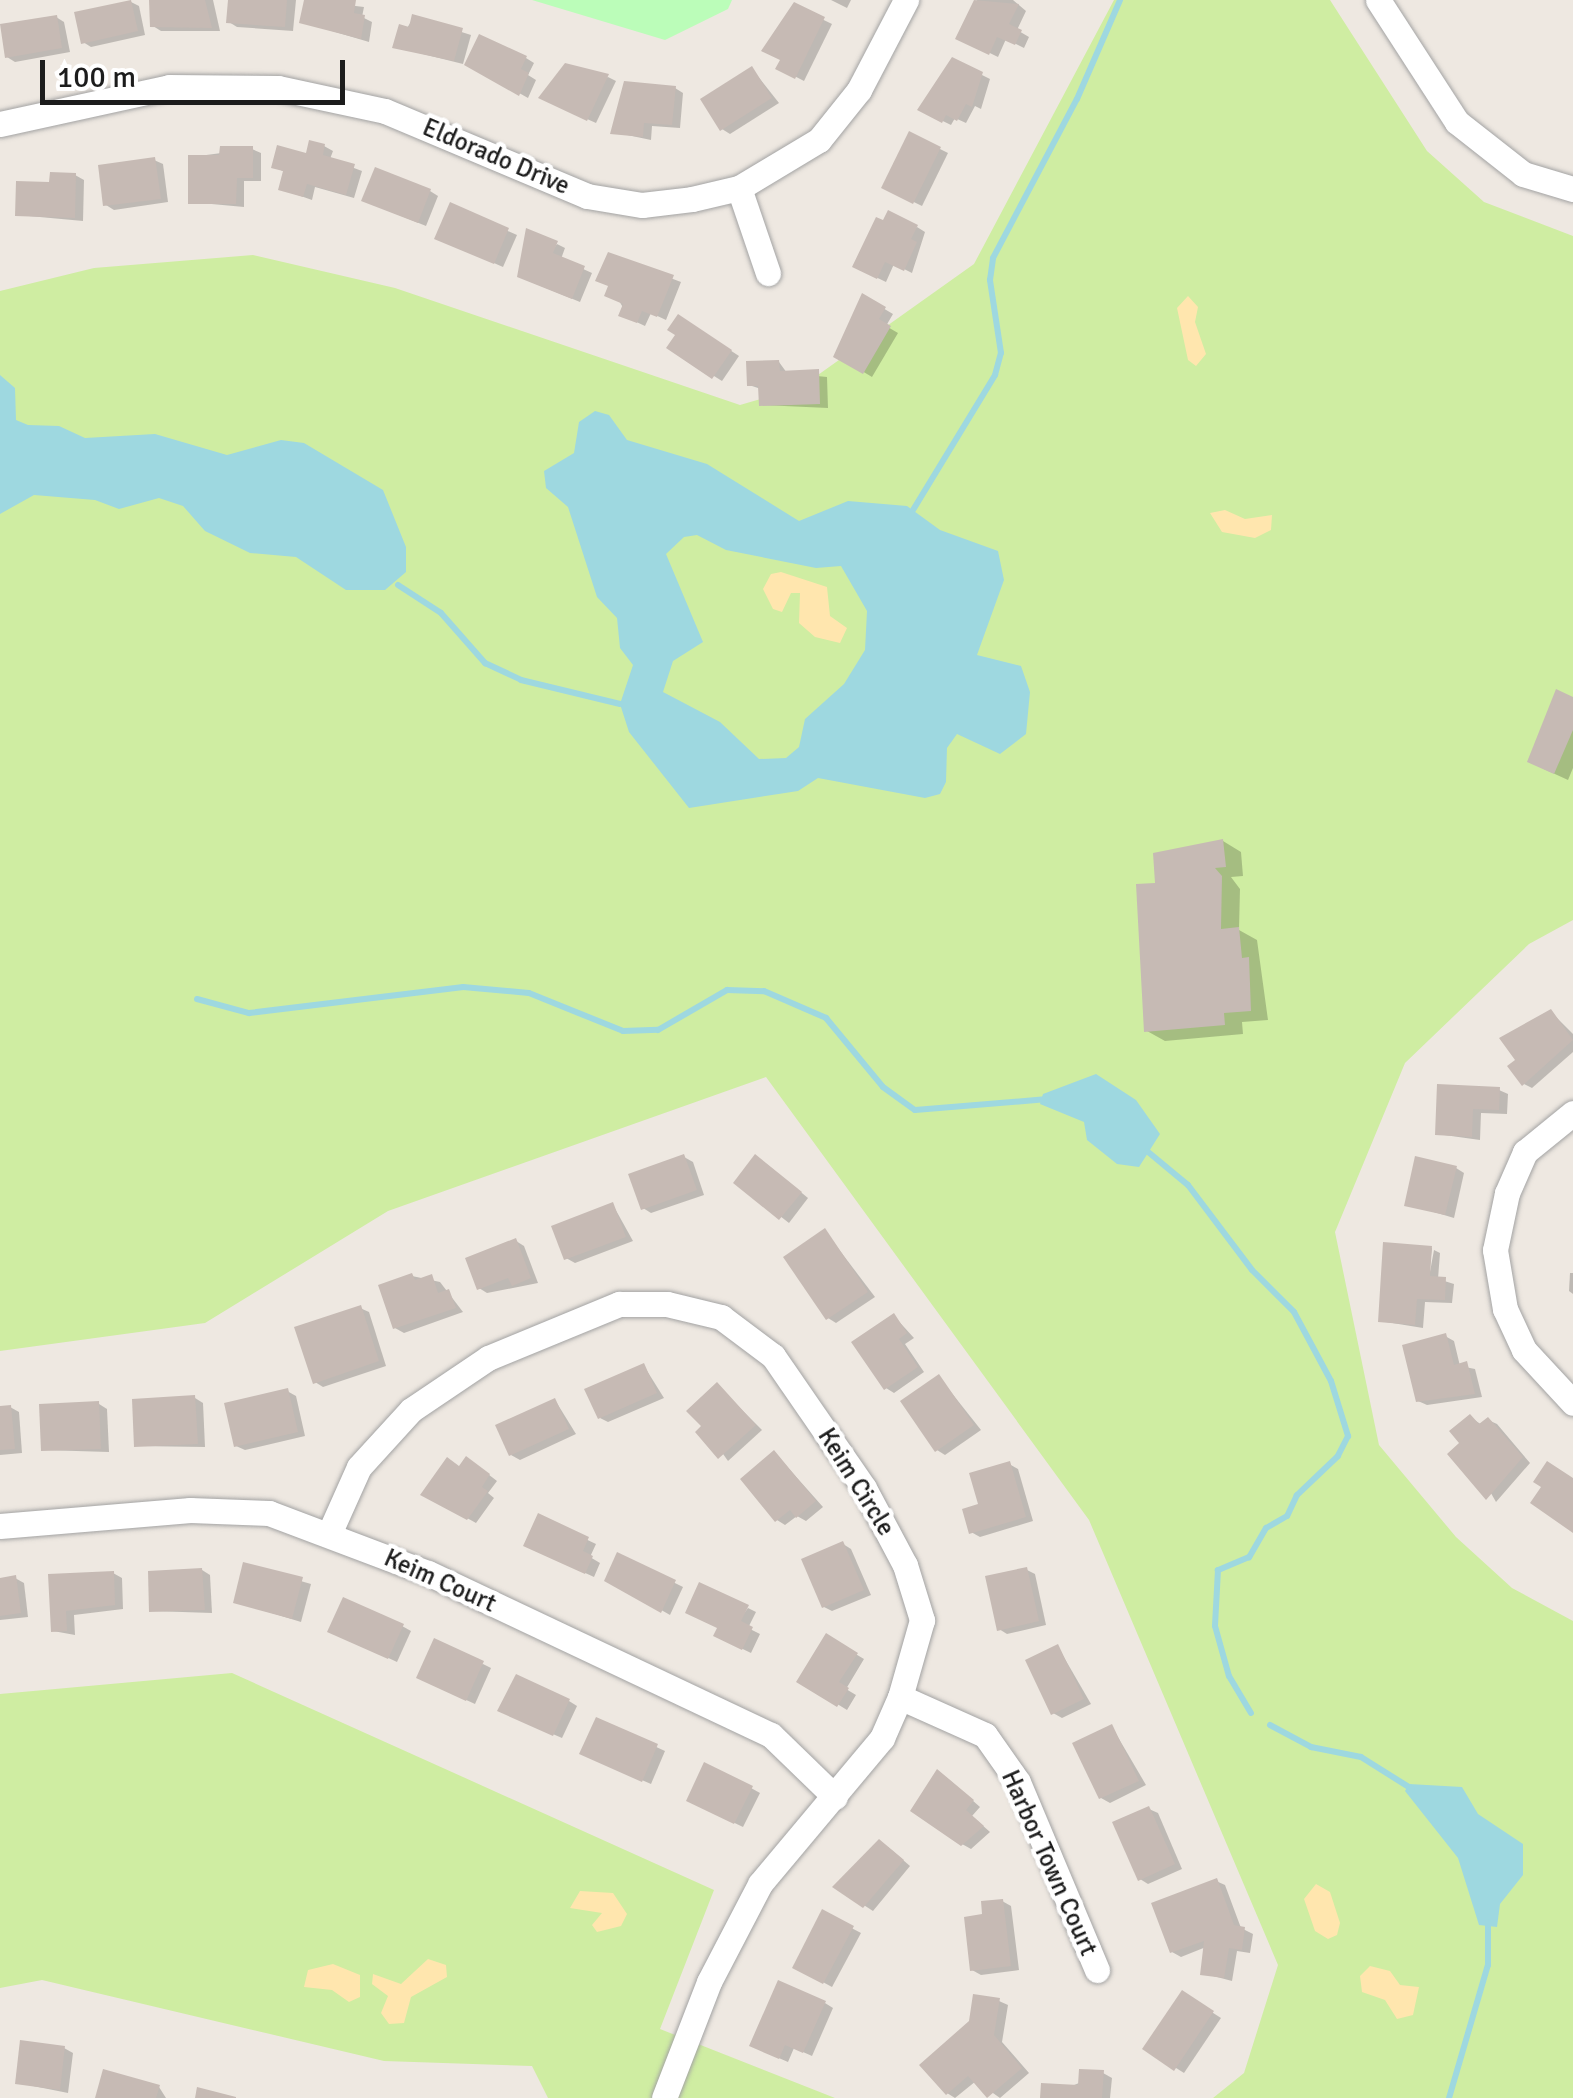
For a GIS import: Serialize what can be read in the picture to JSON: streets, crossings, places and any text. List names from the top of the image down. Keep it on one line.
{"streets":{"street":["Eldorado Drive","Keim Circle","Keim Court","Harbor Town Court"]},"crossings":[["Keim Circle","Keim Court"],["Keim Circle","Harbor Town Court"]],"scale_bar":"100 m"}
